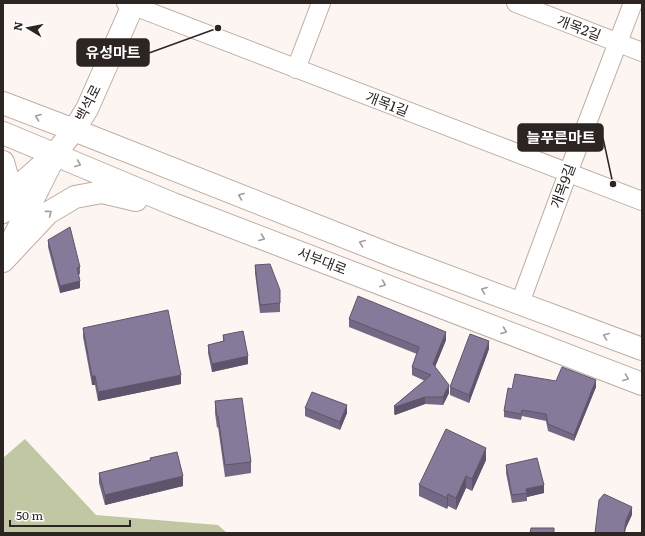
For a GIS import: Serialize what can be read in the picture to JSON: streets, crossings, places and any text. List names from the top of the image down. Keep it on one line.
{"streets":{"main road":["백석로","서부대로"],"street":["개목2길","개목1길","개목9길"]},"crossings":[["개목2길","개목9길"],["백석로","개목1길"],["백석로","서부대로"],["개목1길","개목9길"]],"places":["유성마트","늘푸른마트"],"scale_bar":"50 m","north":"left"}
